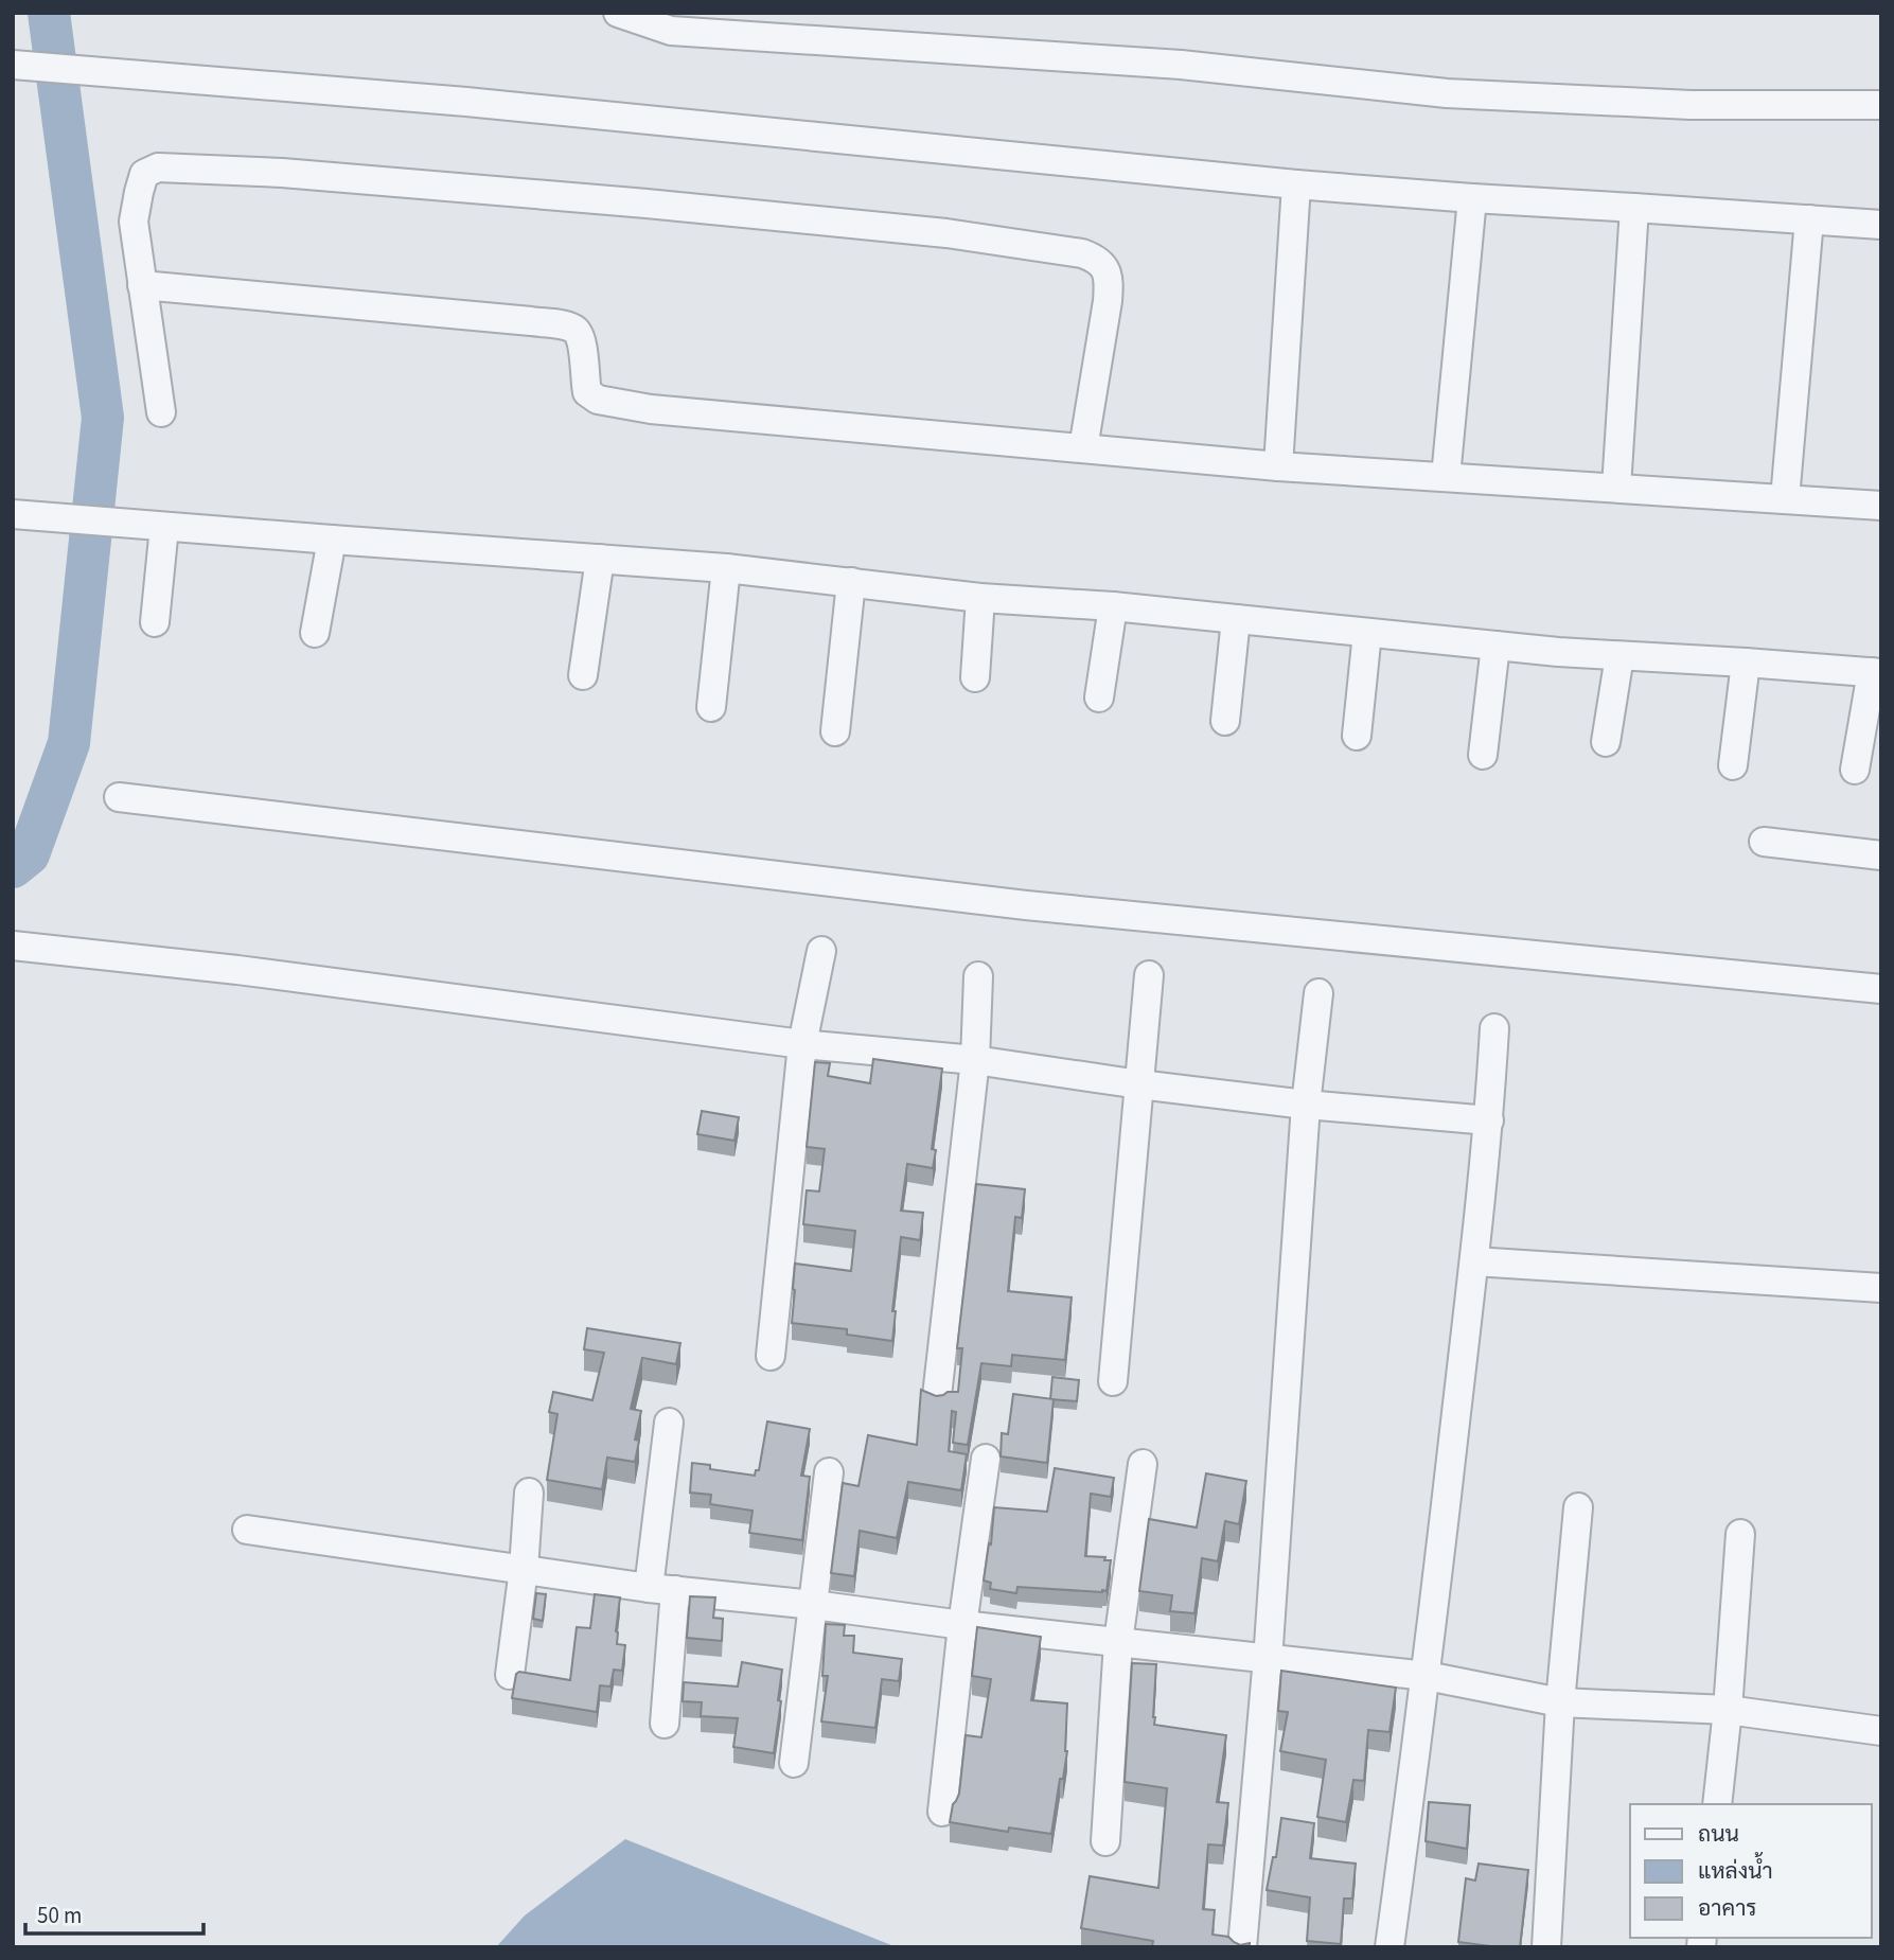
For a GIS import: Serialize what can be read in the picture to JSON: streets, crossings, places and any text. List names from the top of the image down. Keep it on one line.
{"legend":["ถนน","แหล่งน้ำ","อาคาร"],"scale_bar":"50 m"}
